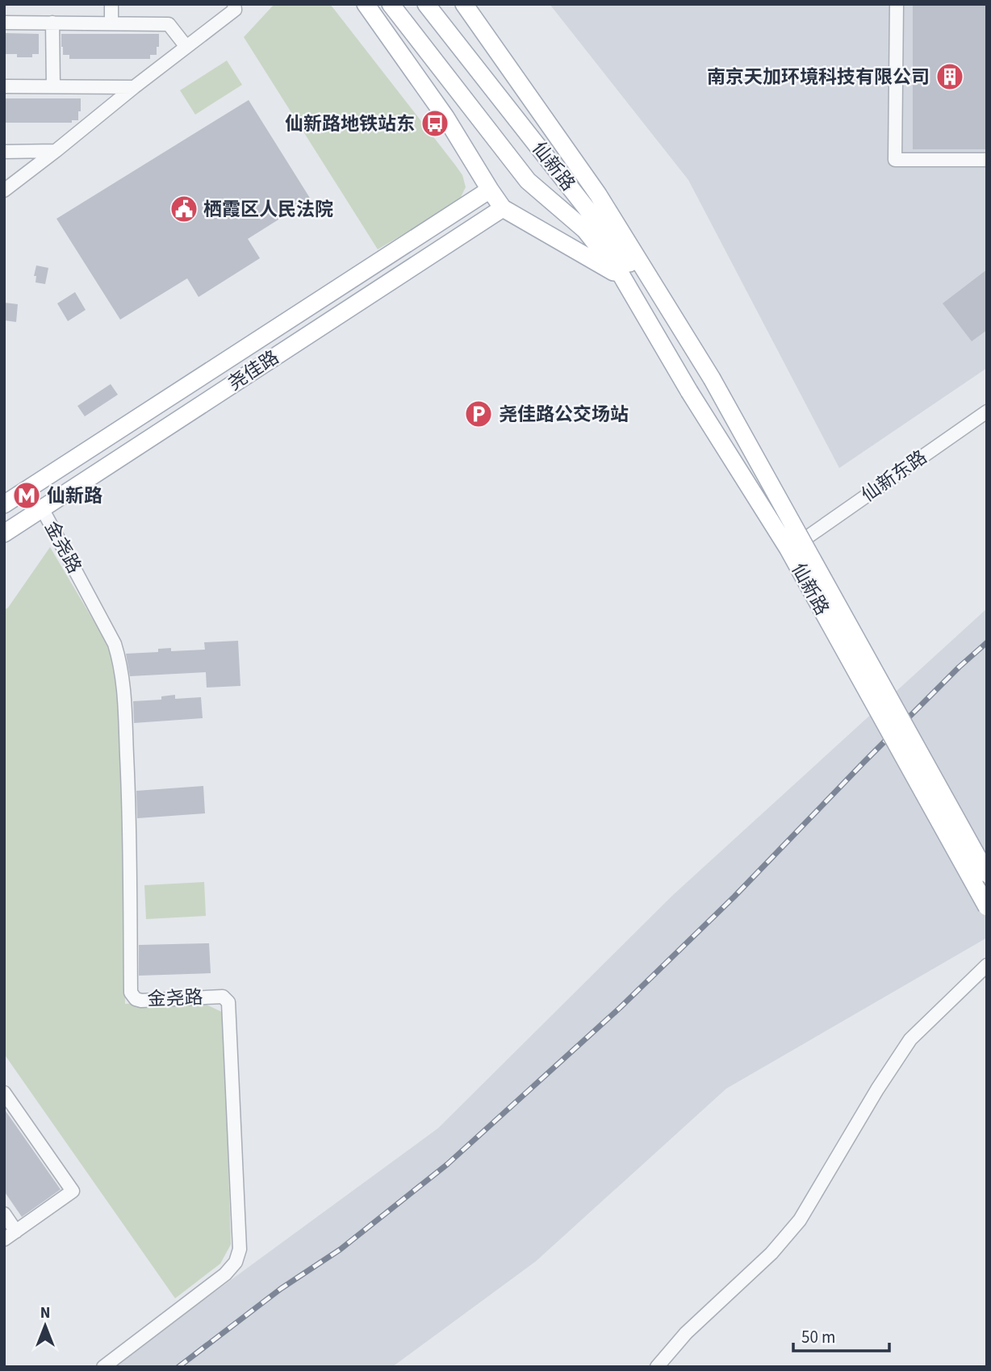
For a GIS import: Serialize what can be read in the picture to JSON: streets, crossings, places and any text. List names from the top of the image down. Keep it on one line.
{"streets":{"main road":["仙新路","尧佳路"],"street":["仙新东路","金尧路"]},"crossings":[["仙新路","尧佳路"],["仙新路","仙新东路"],["尧佳路","金尧路"]],"places":{"building":["南京天加环境科技有限公司"],"bus stop":["仙新路地铁站东"],"public building":["栖霞区人民法院"],"parking":["尧佳路公交场站"],"metro station":["仙新路"]},"scale_bar":"50 m","north":"top"}
